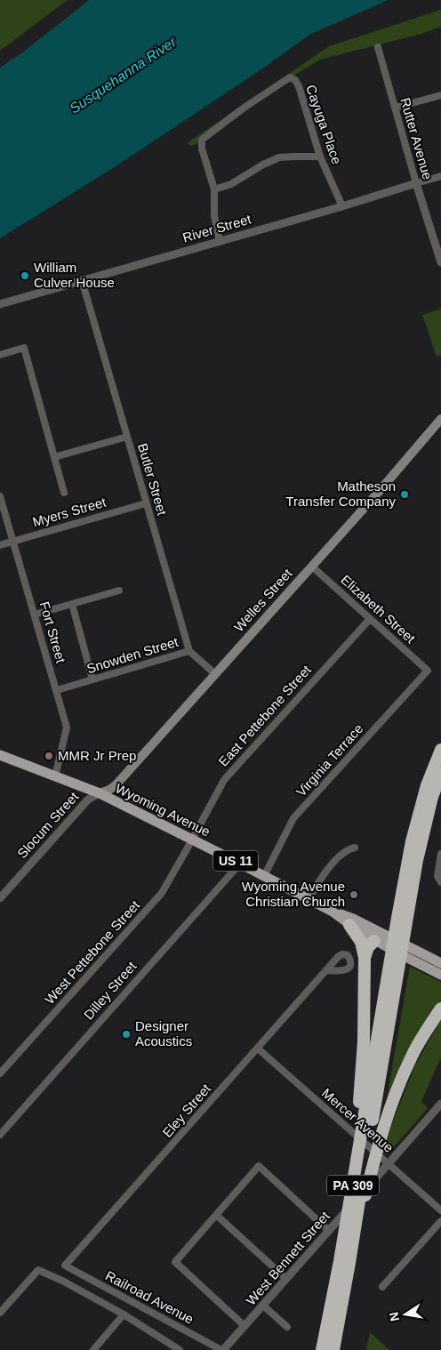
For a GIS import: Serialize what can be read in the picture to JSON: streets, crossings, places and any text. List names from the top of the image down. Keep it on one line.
{"streets":{"highway":["PA 309"],"main road":["Welles Street","Wyoming Avenue","US 11"],"street":["Cayuga Place","Rutter Avenue","River Street","Butler Street","Myers Street","Elizabeth Street","Fort Street","Snowden Street","East Pettebone Street","Virginia Terrace","Slocum Street","West Pettebone Street","Dilley Street","Eley Street","Mercer Avenue","West Bennett Street","Railroad Avenue"]},"crossings":[["Cayuga Place","River Street"],["Rutter Avenue","River Street"],["River Street","Butler Street"],["Butler Street","Myers Street"],["Butler Street","Snowden Street"],["Myers Street","Fort Street"],["Welles Street","Elizabeth Street"],["Welles Street","Wyoming Avenue"],["Welles Street","Slocum Street"],["Elizabeth Street","East Pettebone Street"],["Elizabeth Street","Virginia Terrace"],["Fort Street","Snowden Street"],["Fort Street","Wyoming Avenue"],["East Pettebone Street","Wyoming Avenue"],["East Pettebone Street","West Pettebone Street"],["Virginia Terrace","Wyoming Avenue"],["Wyoming Avenue","Slocum Street"],["Wyoming Avenue","West Pettebone Street"],["Wyoming Avenue","Dilley Street"],["Eley Street","Mercer Avenue"],["Eley Street","Railroad Avenue"],["Mercer Avenue","West Bennett Street"],["West Bennett Street","Railroad Avenue"]],"water":["Susquehanna River"],"places":["William Culver House","Matheson Transfer Company","MMR Jr Prep","Wyoming Avenue Christian Church","Designer Acoustics"],"north":"left"}
